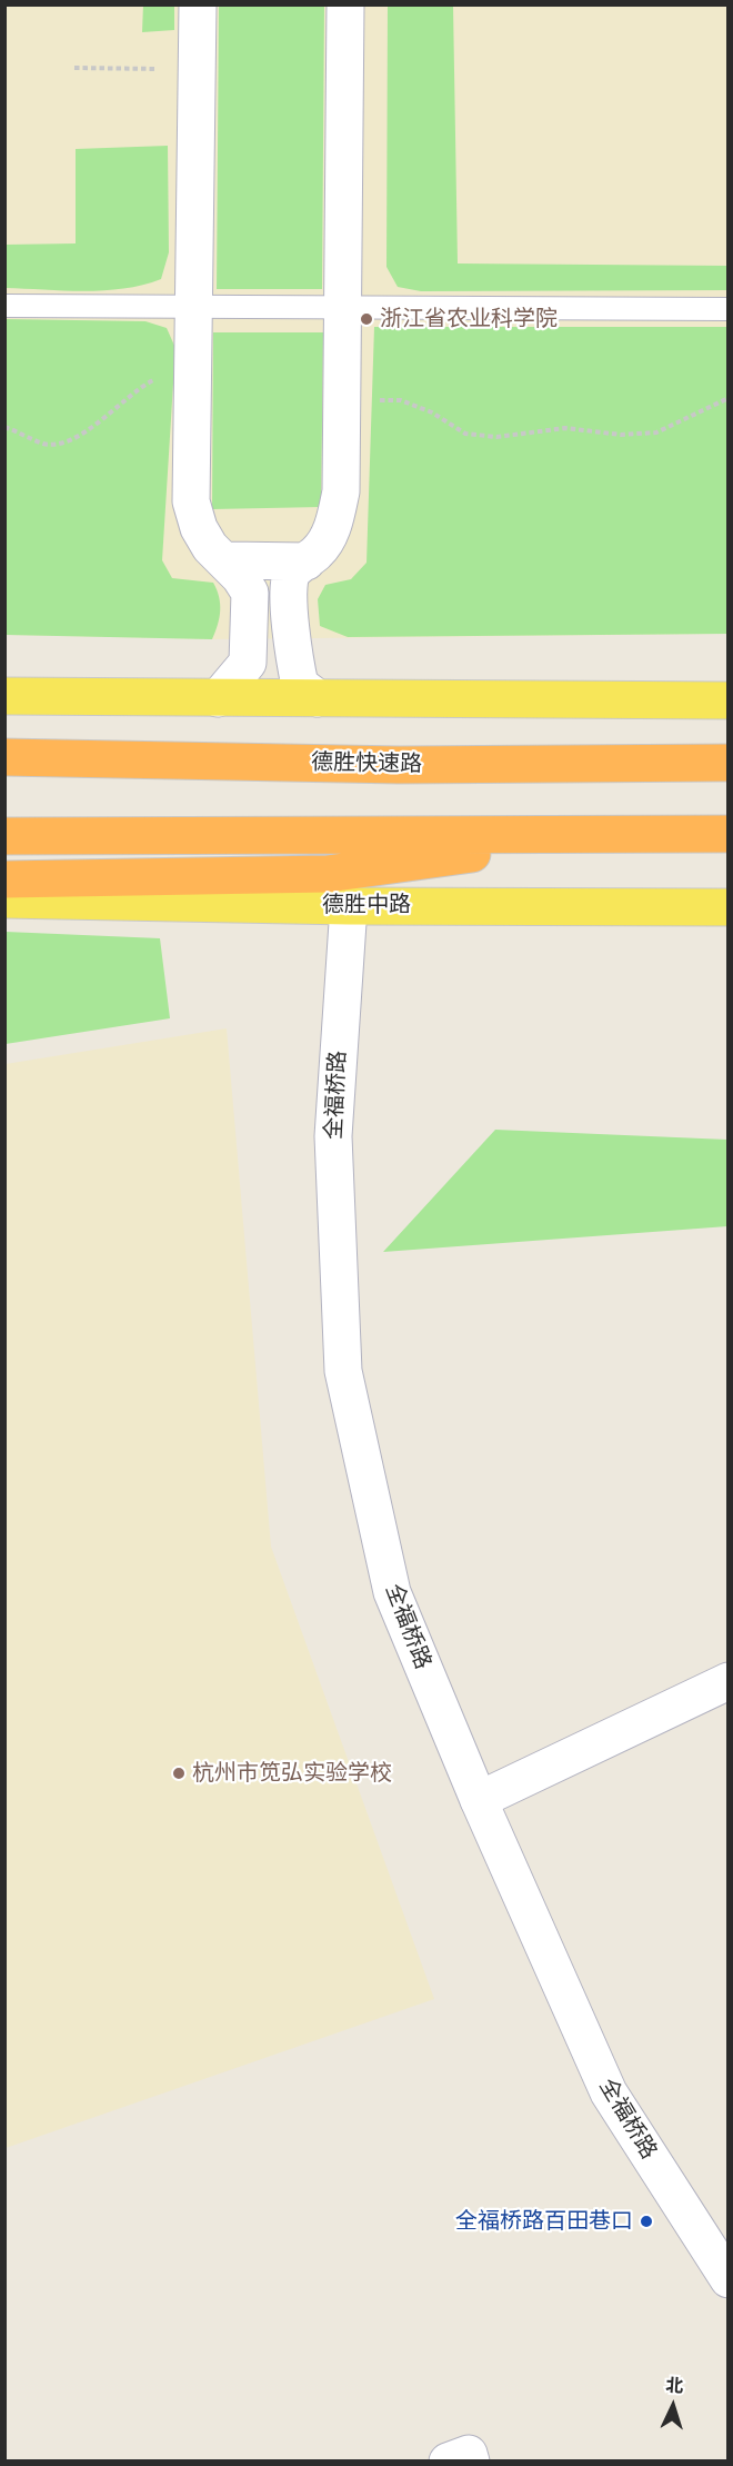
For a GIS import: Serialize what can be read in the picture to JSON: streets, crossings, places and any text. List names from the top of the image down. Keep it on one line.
{"streets":{"highway":["德胜快速路"],"main road":["德胜中路"],"street":["全福桥路"]},"crossings":[["德胜中路","全福桥路"]],"places":["浙江省农业科学院","杭州市笕弘实验学校","全福桥路百田巷口"],"north":"top"}
